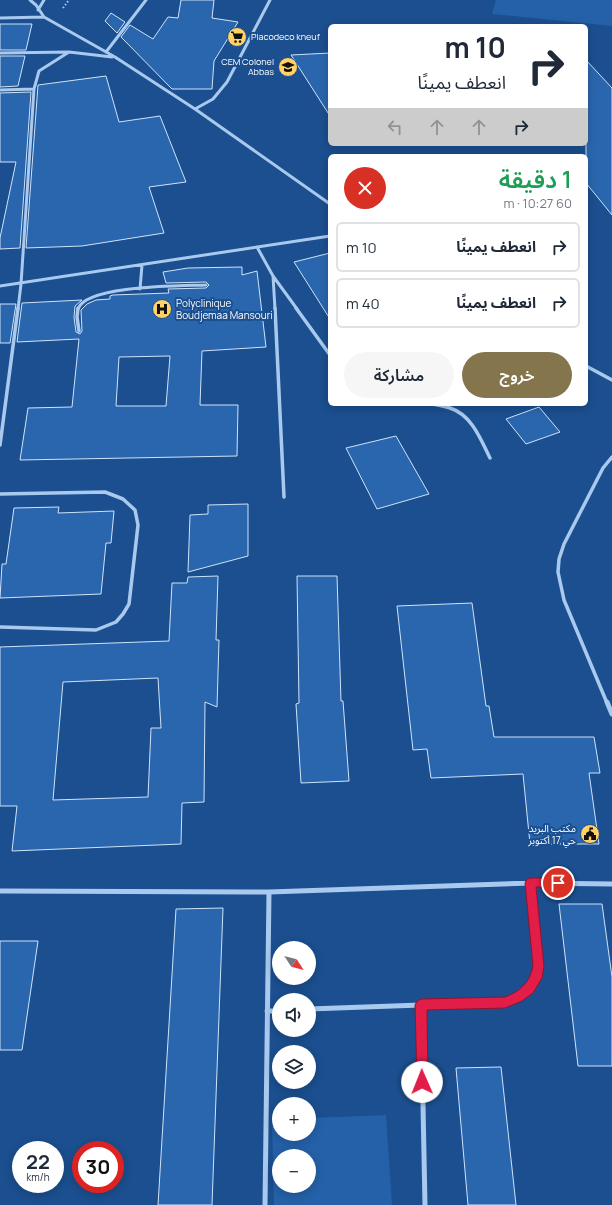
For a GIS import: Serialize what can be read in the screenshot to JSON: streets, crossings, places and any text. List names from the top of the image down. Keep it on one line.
{"places":{"supermarket":["Placodeco kneuf"],"school or university":["CEM Colonel Abbas"],"hospital":["Polyclinique Boudjemaa Mansouri"],"public building":["مكتب البريد حي 17 أكتوبر"]},"north":"bottom right","page":{"turn":["10 m","انعطف يمينًا"],"heading":["1 دقيقة","60 m · 10:27"],"list":[{"name":"انعطف يمينًا","value":"10 m"},{"name":"انعطف يمينًا","value":"40 m"}],"buttons":["خروج","مشاركة"],"map_buttons":["+","−"],"speed":"22 km/h","limit":"30"}}
